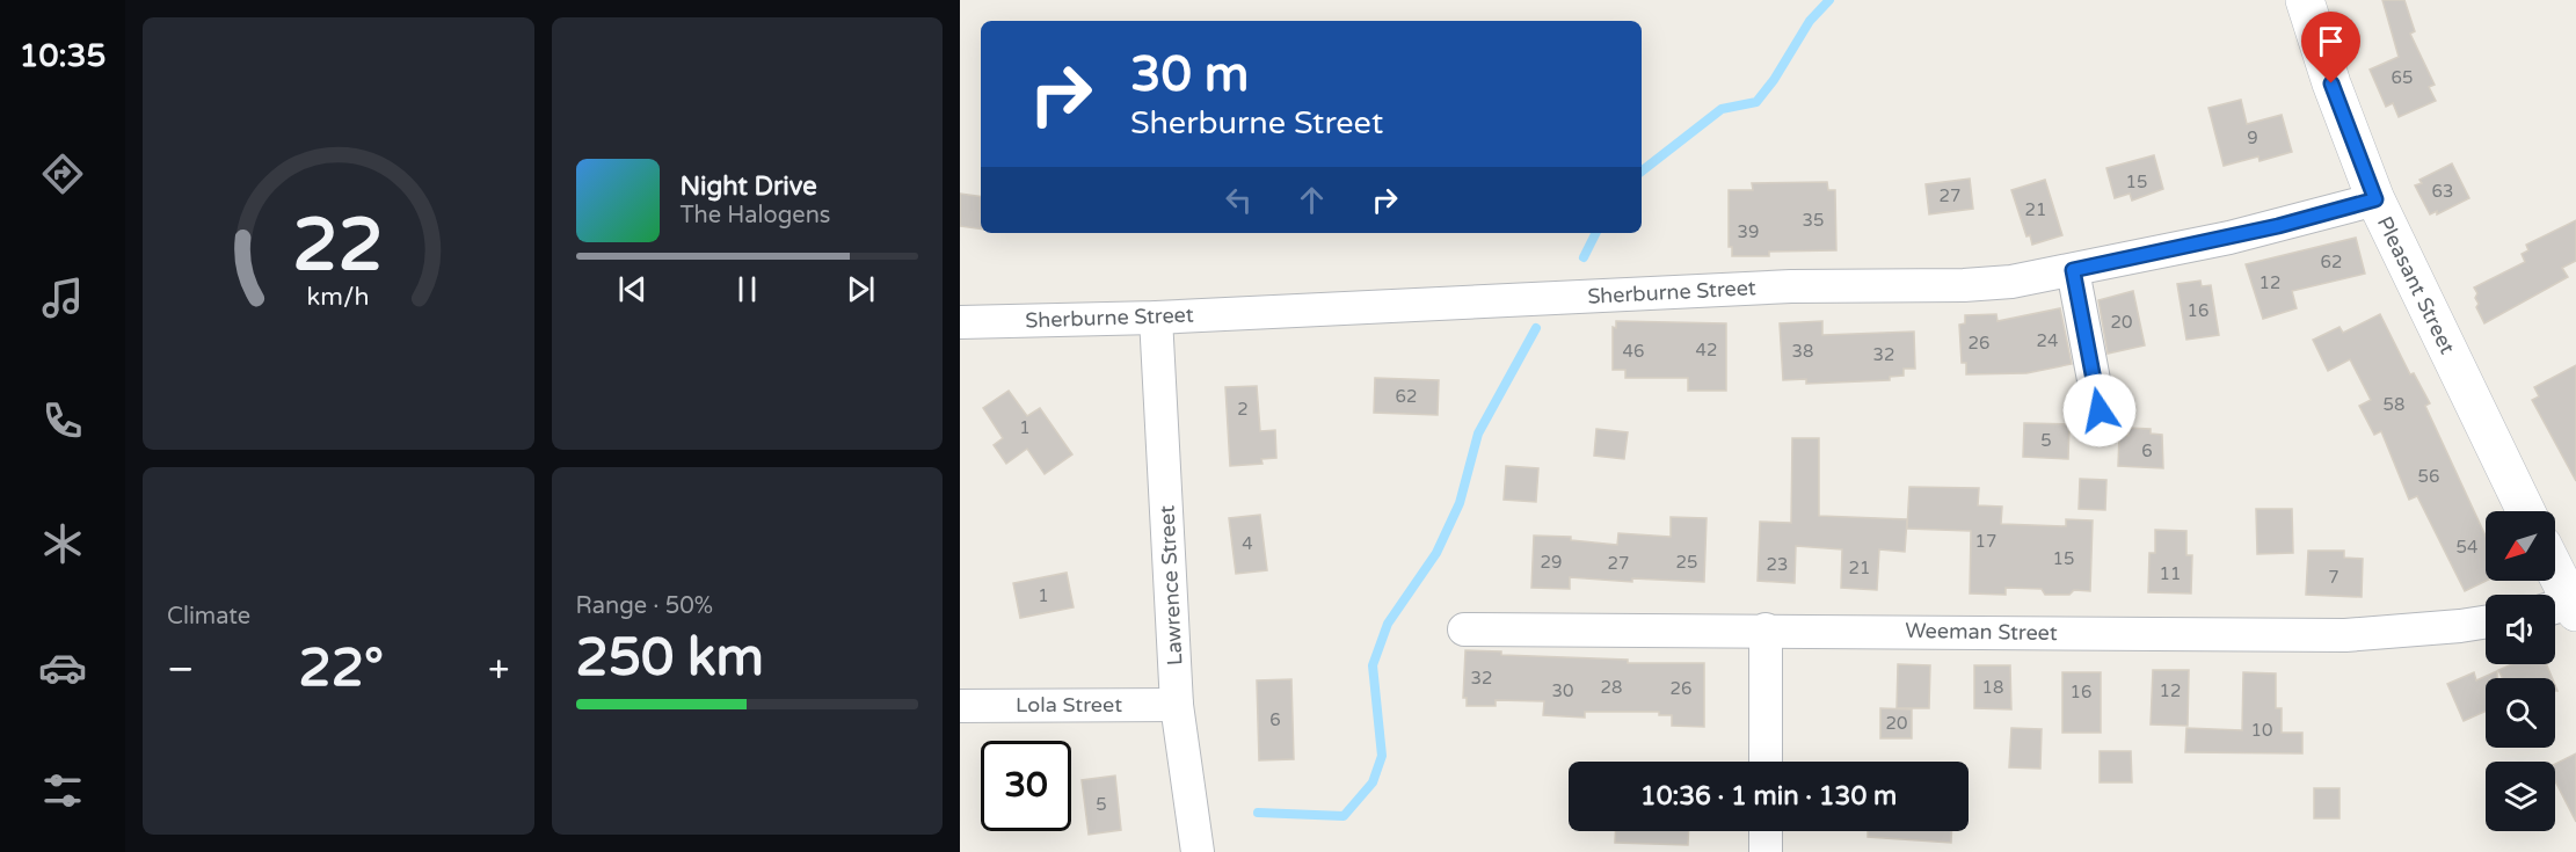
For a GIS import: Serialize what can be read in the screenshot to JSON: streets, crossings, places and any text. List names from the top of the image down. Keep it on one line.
{"streets":{"main road":["Pleasant Street"],"street":["Sherburne Street","Lawrence Street","Weeman Street","Lola Street"]},"crossings":[["Pleasant Street","Sherburne Street"],["Sherburne Street","Lawrence Street"],["Lawrence Street","Lola Street"]],"house_numbers":["65","9","15","63","27","21","35","39","62","12","16","20","24","26","42","46","38","32","62","58","2","1","5","6","56","17","4","54","15","29","25","27","23","21","11","7","1","32","28","18","26","30","12","16","6","20","10","5"],"north":"bottom left","page":{"tabs":"10:35","turn":["30 m","Sherburne Street"],"song":["Night Drive","The Halogens"],"tile":["Climate",["Range · 50%","250 km"]],"heat":["−","22°","+"],"limit":"30","trip":"10:36 · 1 min · 130 m","gauge":["22","km/h"]}}
